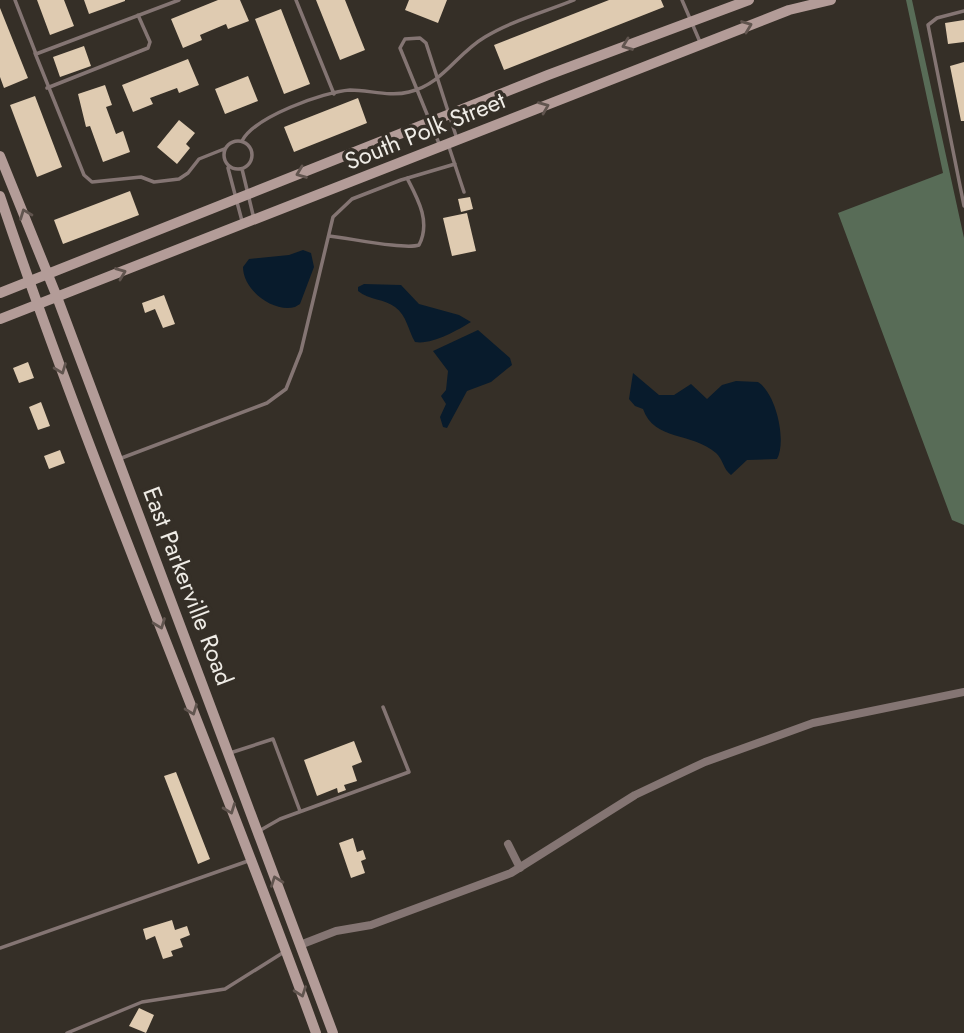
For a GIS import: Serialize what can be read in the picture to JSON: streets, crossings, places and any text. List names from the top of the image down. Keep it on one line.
{"streets":{"main road":["South Polk Street","East Parkerville Road"]},"crossings":[["South Polk Street","East Parkerville Road"]]}
